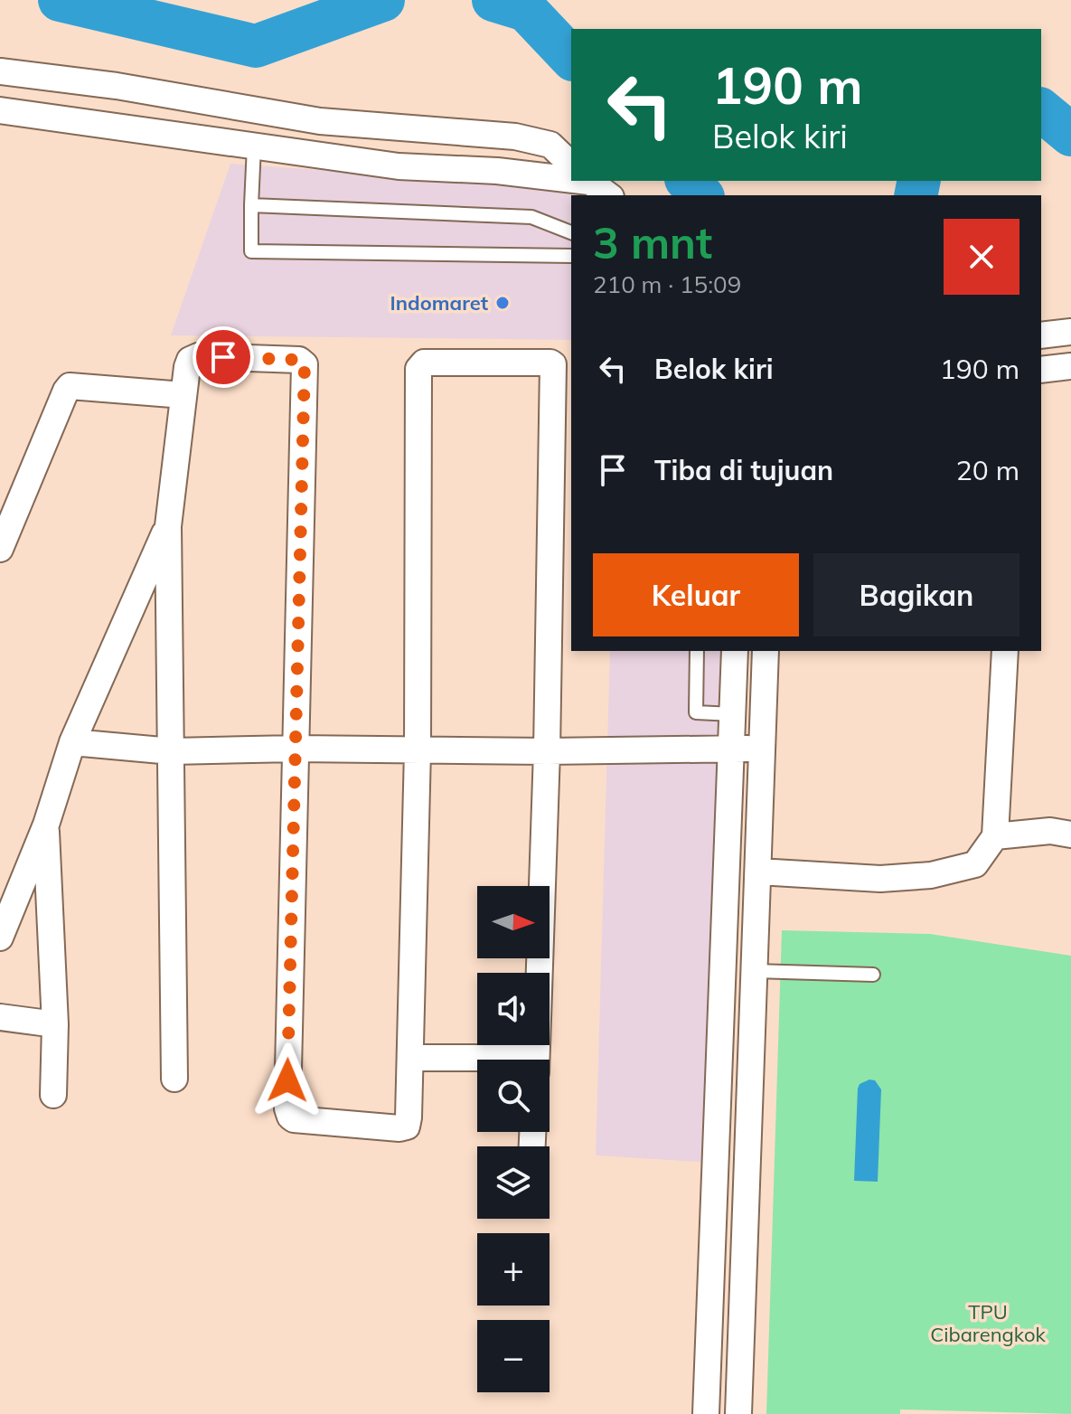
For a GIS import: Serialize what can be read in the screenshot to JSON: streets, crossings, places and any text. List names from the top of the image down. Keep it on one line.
{"parks":["TPU Cibarengkok"],"places":["Indomaret"],"north":"right","page":{"turn":["190 m","Belok kiri"],"heading":["3 mnt","210 m · 15:09"],"list":[{"name":"Belok kiri","value":"190 m"},{"name":"Tiba di tujuan","value":"20 m"}],"buttons":["Keluar","Bagikan"],"map_buttons":["+","−"]}}
